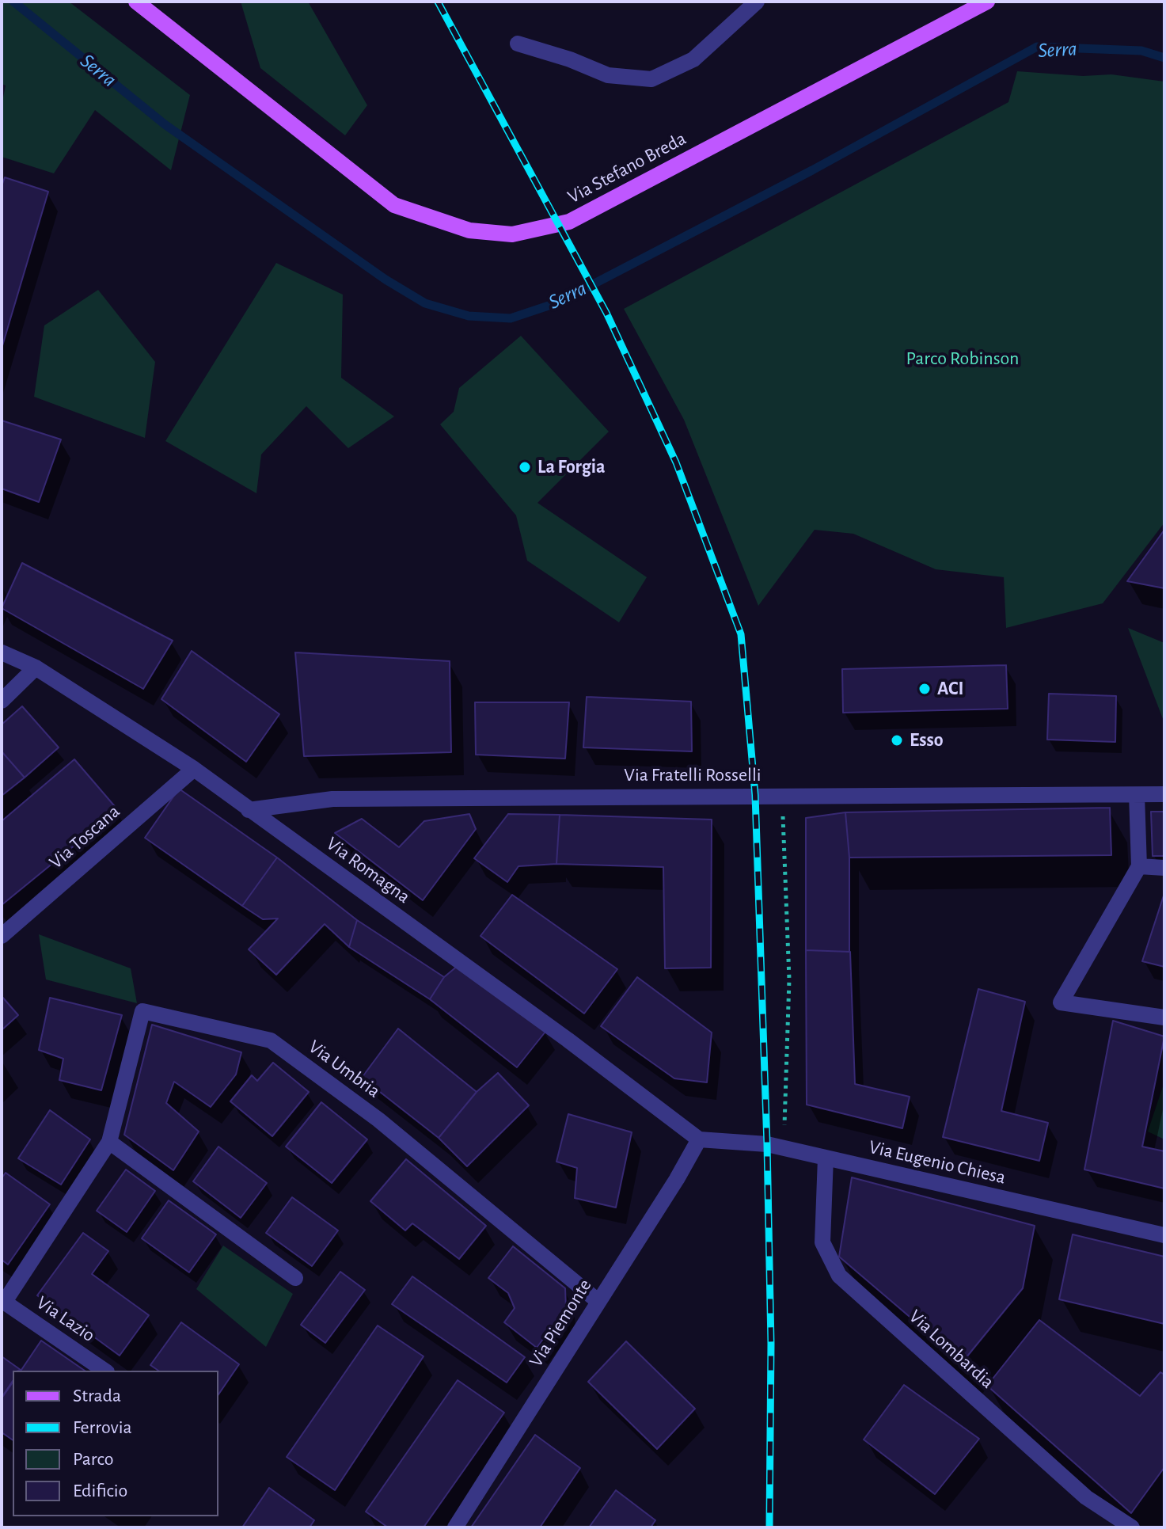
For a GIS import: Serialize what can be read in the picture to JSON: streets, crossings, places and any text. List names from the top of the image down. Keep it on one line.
{"streets":{"main road":["Via Stefano Breda"],"street":["Via Fratelli Rosselli","Via Toscana","Via Romagna","Via Umbria","Via Eugenio Chiesa","Via Lazio","Via Piemonte","Via Lombardia"]},"crossings":[["Via Fratelli Rosselli","Via Romagna"],["Via Toscana","Via Romagna"],["Via Romagna","Via Eugenio Chiesa"],["Via Romagna","Via Piemonte"],["Via Umbria","Via Lazio"],["Via Umbria","Via Piemonte"],["Via Eugenio Chiesa","Via Piemonte"],["Via Eugenio Chiesa","Via Lombardia"]],"water":["Serra"],"parks":["Parco Robinson"],"places":["La Forgia","ACI","Esso"],"legend":["Strada","Ferrovia","Parco","Edificio"]}
